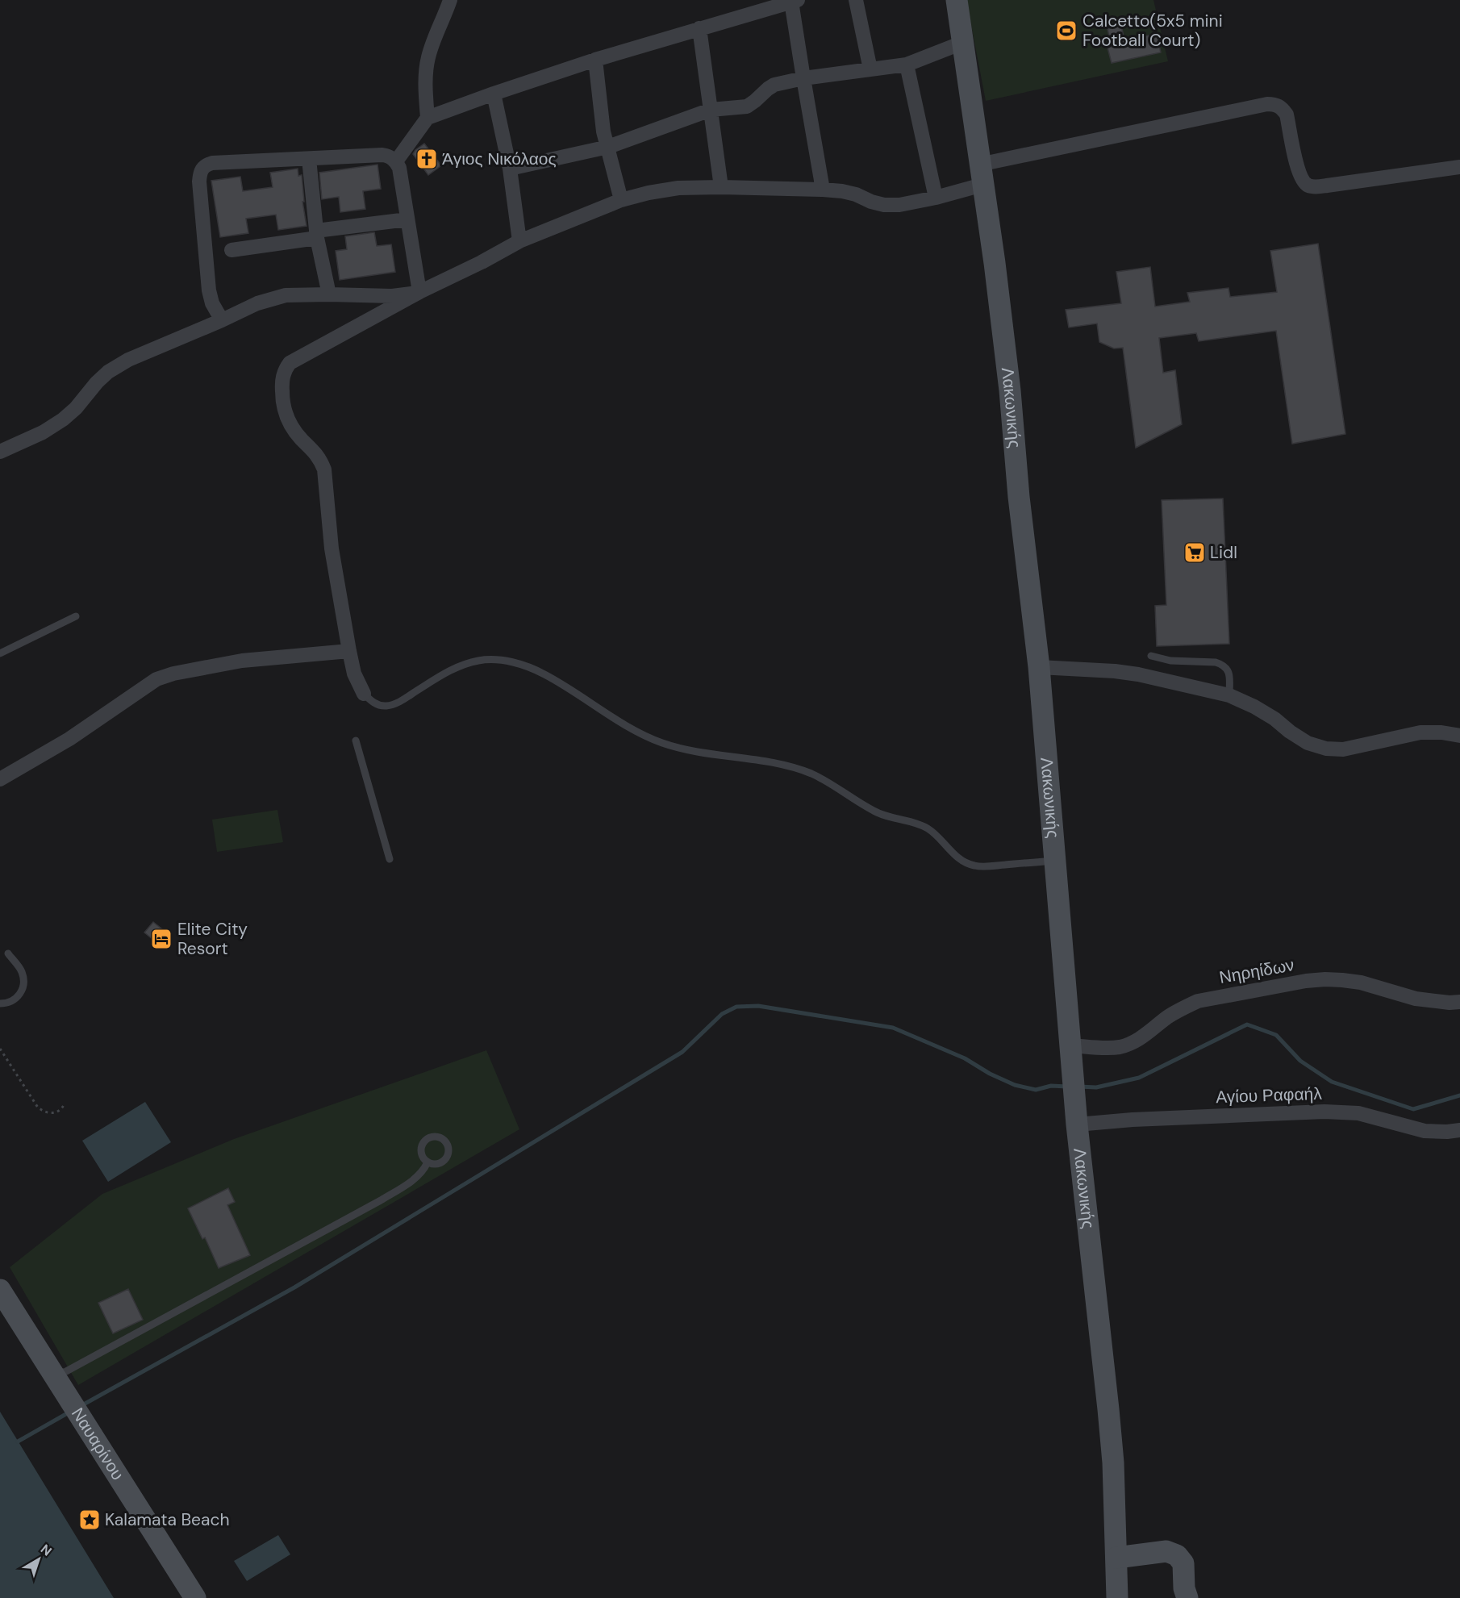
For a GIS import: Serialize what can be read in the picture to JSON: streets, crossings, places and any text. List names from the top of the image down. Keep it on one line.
{"streets":{"main road":["Λακωνικής","Ναυαρίνου"],"street":["Νηρηίδων","Αγίου Ραφαήλ"]},"crossings":[["Λακωνικής","Νηρηίδων"],["Λακωνικής","Αγίου Ραφαήλ"]],"places":{"sports":["Calcetto(5x5 mini Football Court)"],"church":["Άγιος Νικόλαος"],"supermarket":["Lidl"],"hotel":["Elite City Resort"],"place":["Kalamata Beach"]},"north":"top right"}
